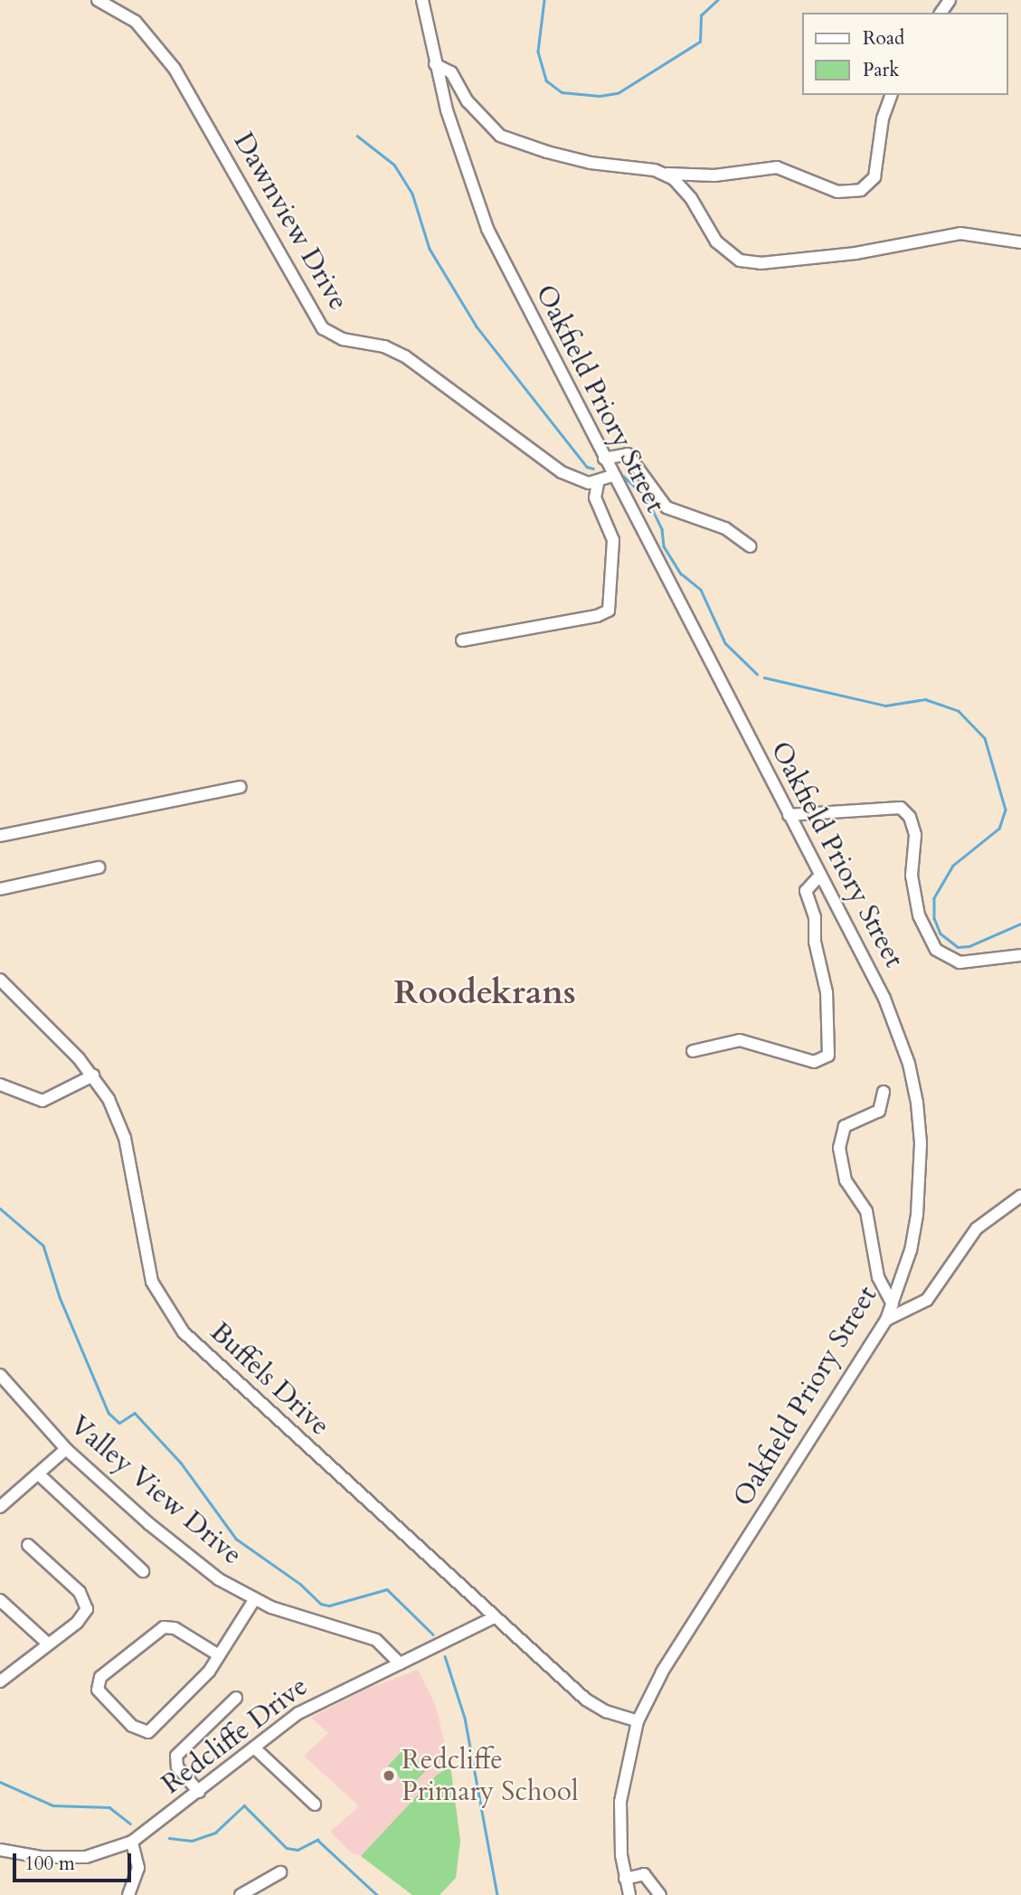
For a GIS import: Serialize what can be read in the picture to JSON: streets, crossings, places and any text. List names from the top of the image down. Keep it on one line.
{"streets":{"street":["Dawnview Drive","Oakfield Priory Street","Buffels Drive","Valley View Drive","Redcliffe Drive"]},"crossings":[["Oakfield Priory Street","Buffels Drive"],["Buffels Drive","Redcliffe Drive"],["Valley View Drive","Redcliffe Drive"]],"districts":["Roodekrans"],"places":["Redcliffe Primary School"],"legend":["Road","Park"],"scale_bar":"100 m"}
